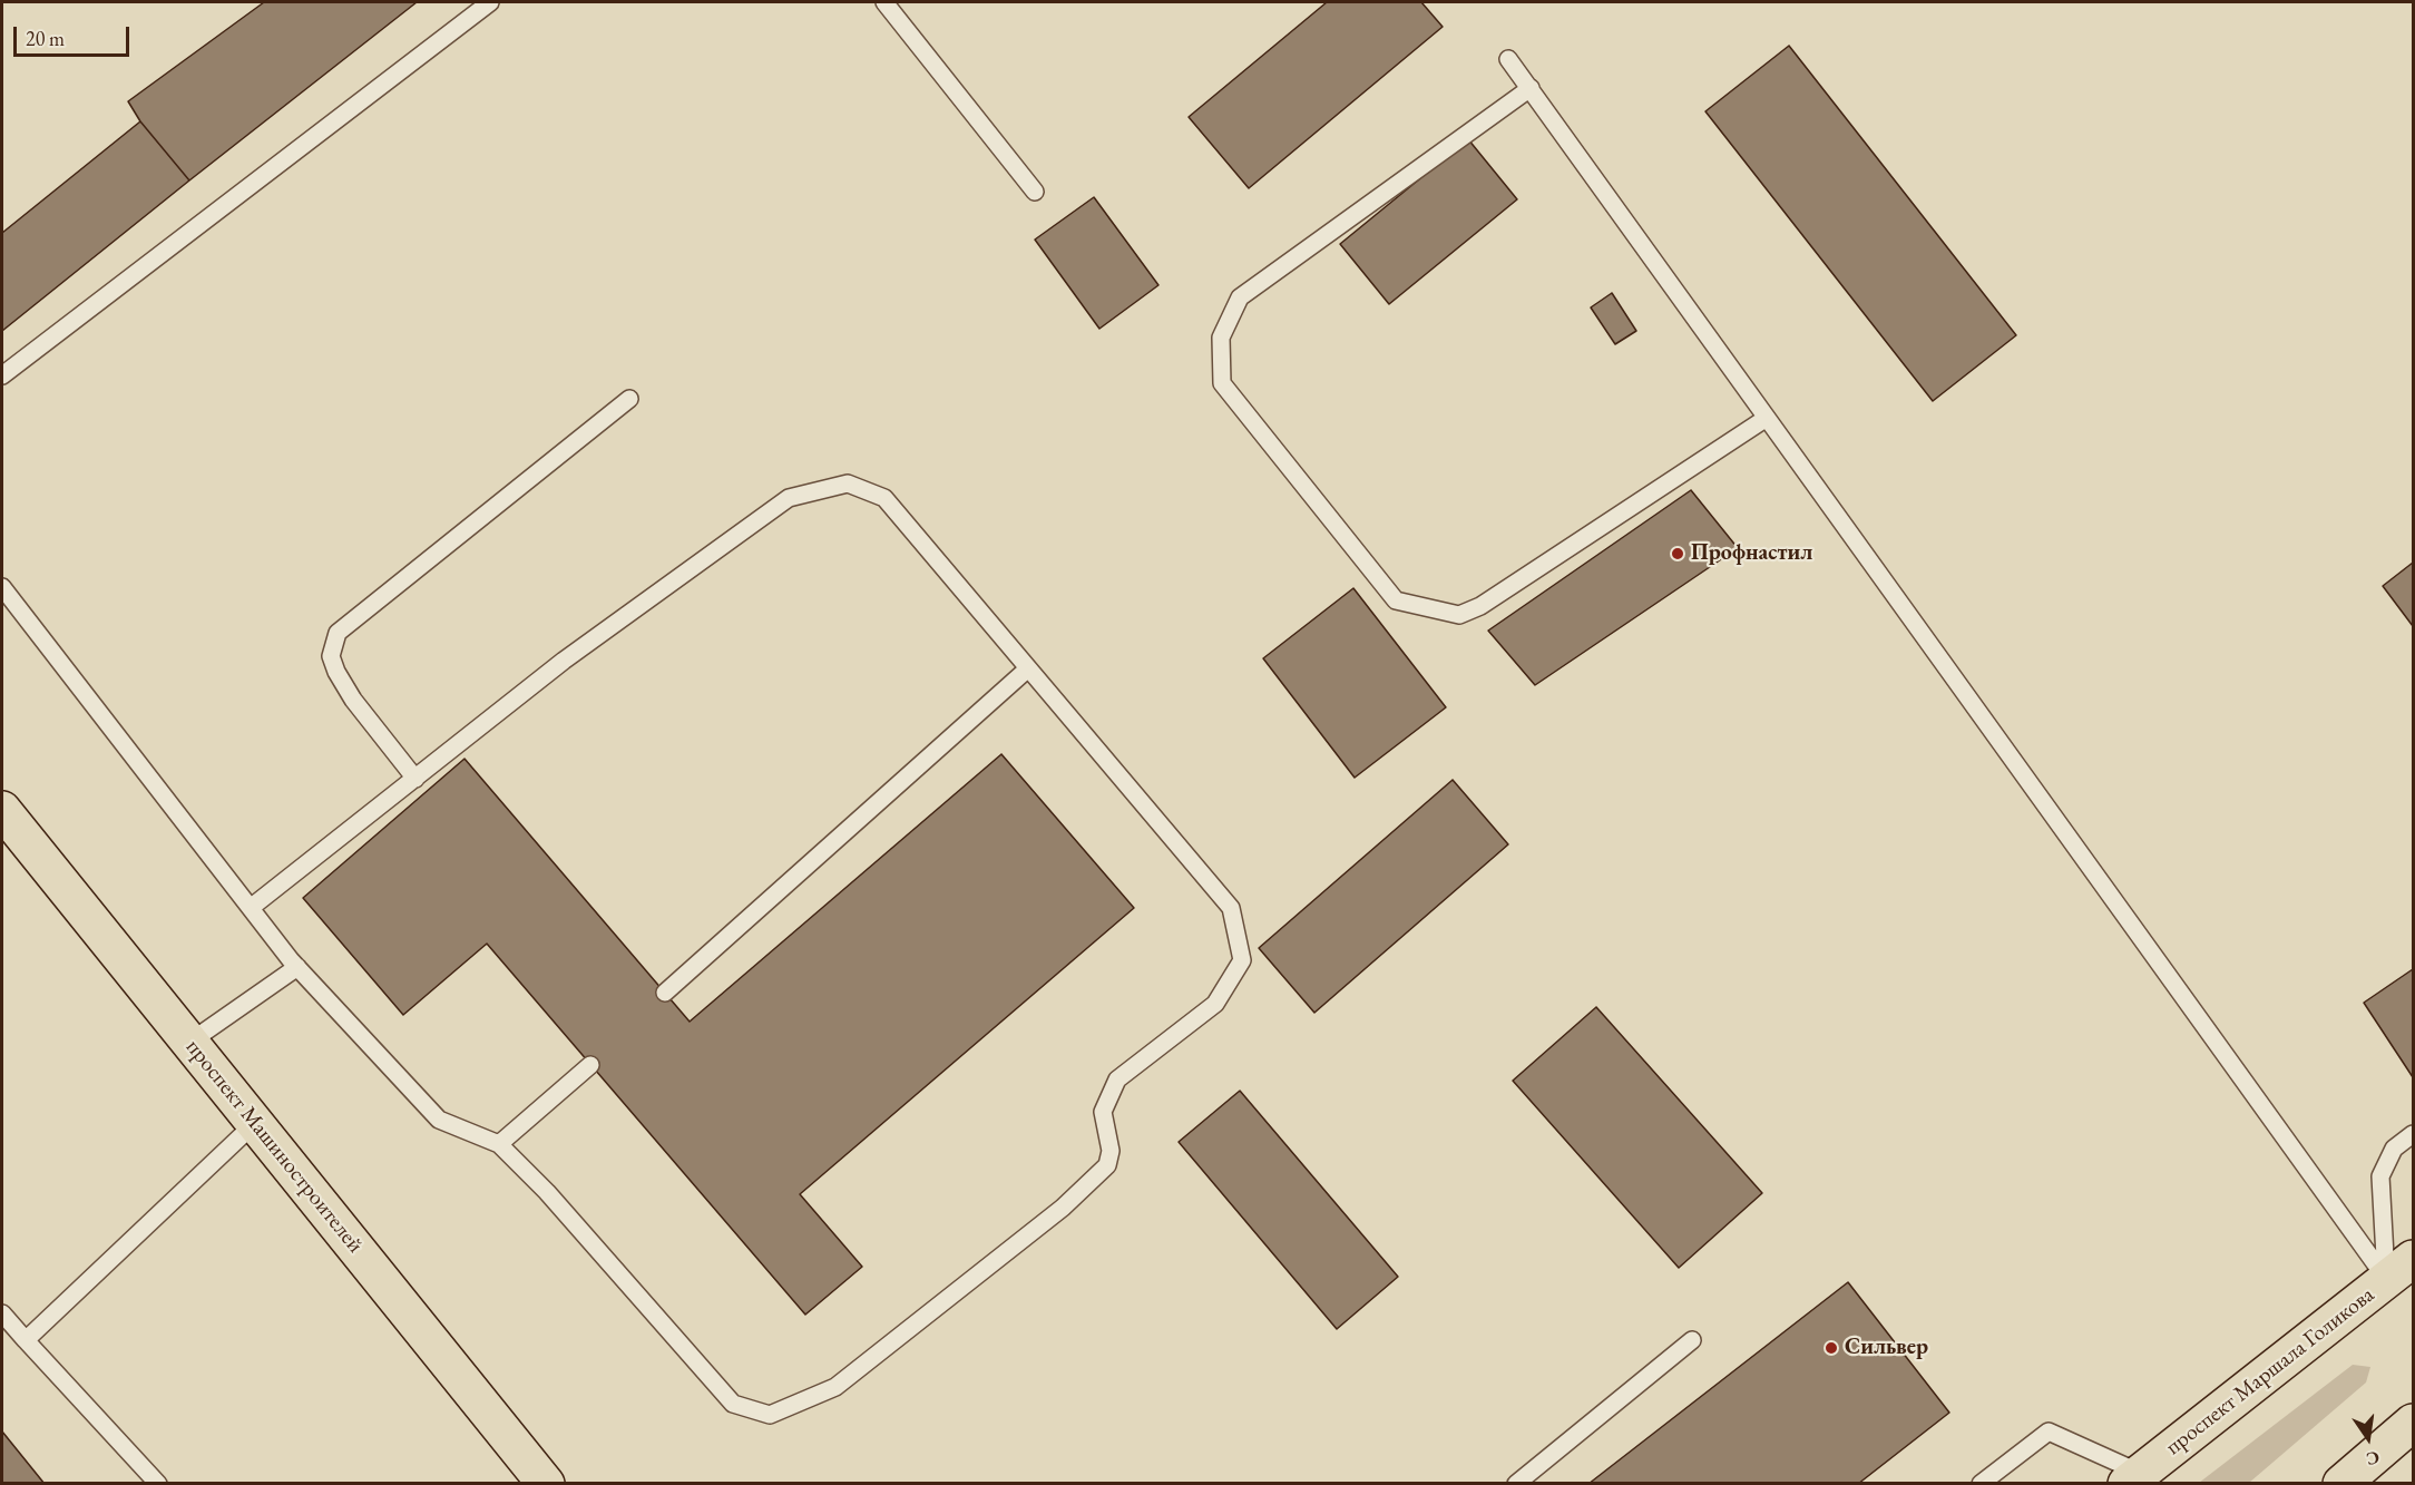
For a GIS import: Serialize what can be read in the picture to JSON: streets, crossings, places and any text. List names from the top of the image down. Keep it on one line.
{"streets":{"main road":["проспект Машиностроителей","проспект Маршала Голикова"]},"places":["Профнастил","Сильвер"],"scale_bar":"20 m","north":"bottom"}
